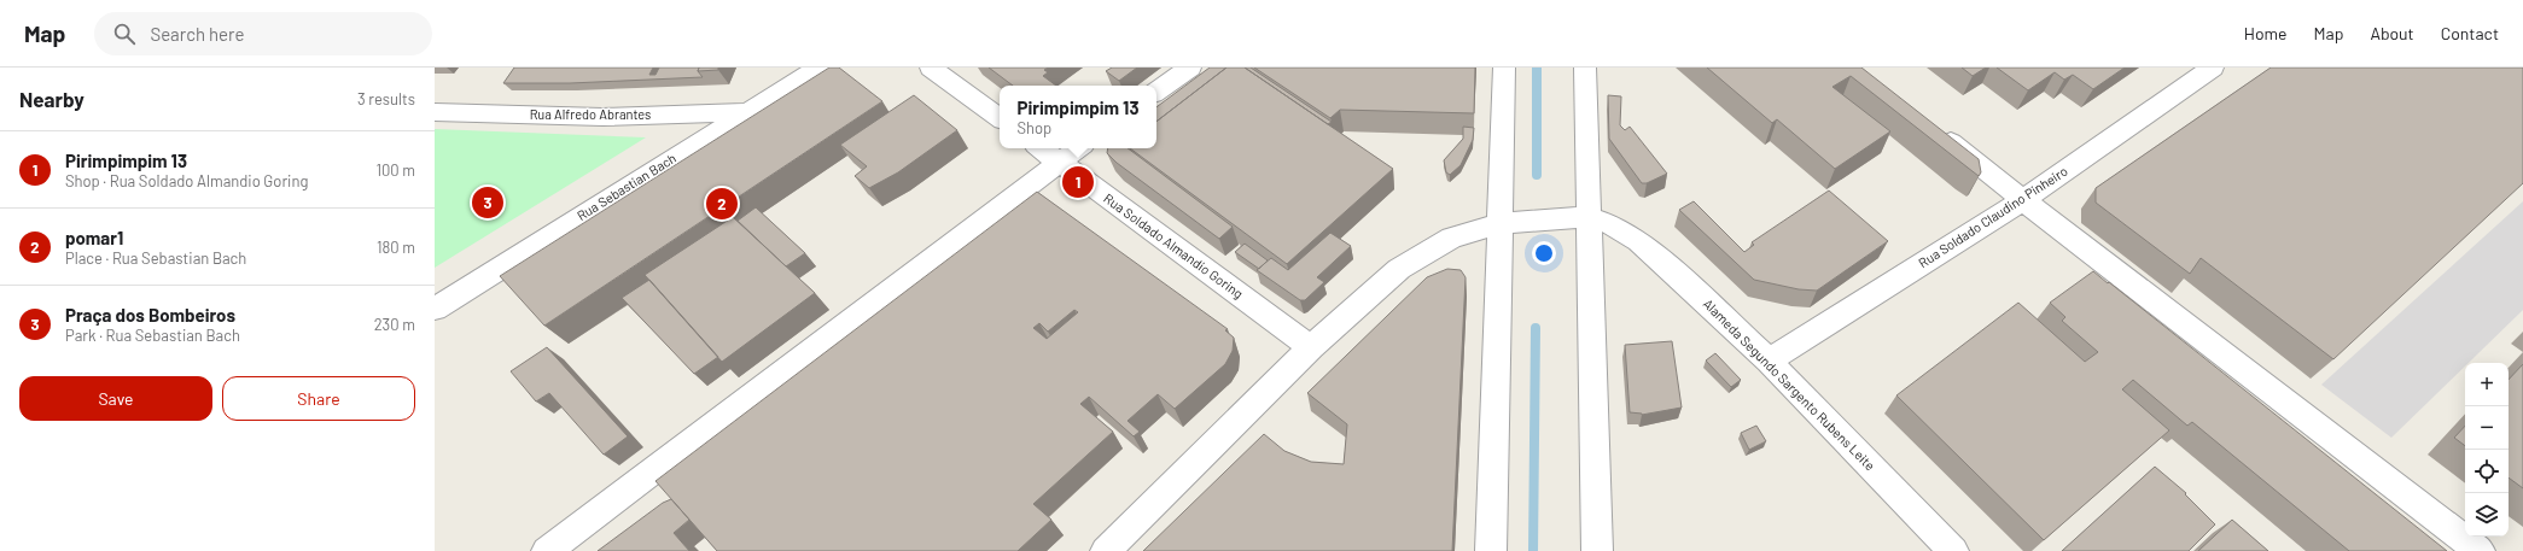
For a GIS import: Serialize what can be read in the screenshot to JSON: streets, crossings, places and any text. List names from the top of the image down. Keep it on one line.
{"streets":{"street":["Rua Alfredo Abrantes","Rua Sebastian Bach","Rua Soldado Claudino Pinheiro","Rua Soldado Almandio Goring","Alameda Segundo Sargento Rubens Leite"]},"crossings":[["Rua Alfredo Abrantes","Rua Sebastian Bach"],["Rua Soldado Claudino Pinheiro","Alameda Segundo Sargento Rubens Leite"]],"page":{"header":"Map","search":"Search here","nav":["Home","Map","About","Contact"],"heading":["Nearby","3 results"],"popup":["Pirimpimpim 13","Shop"],"list":[{"mark":"1","name":"Pirimpimpim 13","note":"Shop · Rua Soldado Almandio Goring","value":"100 m"},{"mark":"2","name":"pomar1","note":"Place · Rua Sebastian Bach","value":"180 m"},{"mark":"3","name":"Praça dos Bombeiros","note":"Park · Rua Sebastian Bach","value":"230 m"}],"pins":["1","3","2"],"buttons":["Save","Share"],"map_buttons":["+","−"]}}
